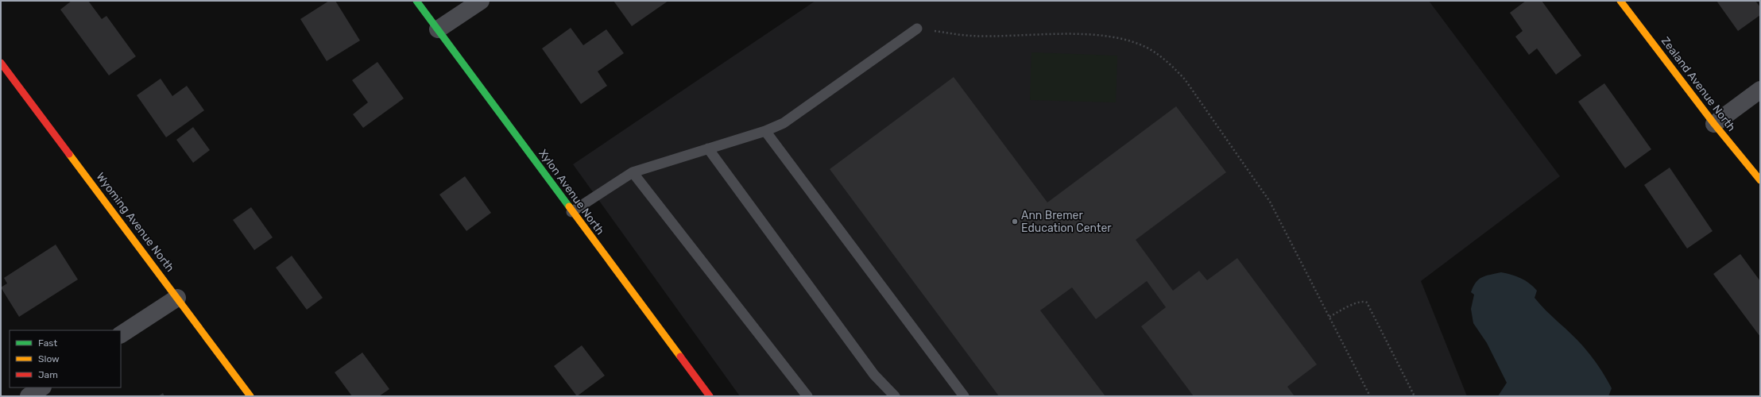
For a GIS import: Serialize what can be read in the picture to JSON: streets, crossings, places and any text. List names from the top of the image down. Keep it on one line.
{"streets":{"street":["Zealand Avenue North","Xylon Avenue North","Wyoming Avenue North"]},"places":["Ann Bremer Education Center"],"legend":["Fast","Slow","Jam"]}
